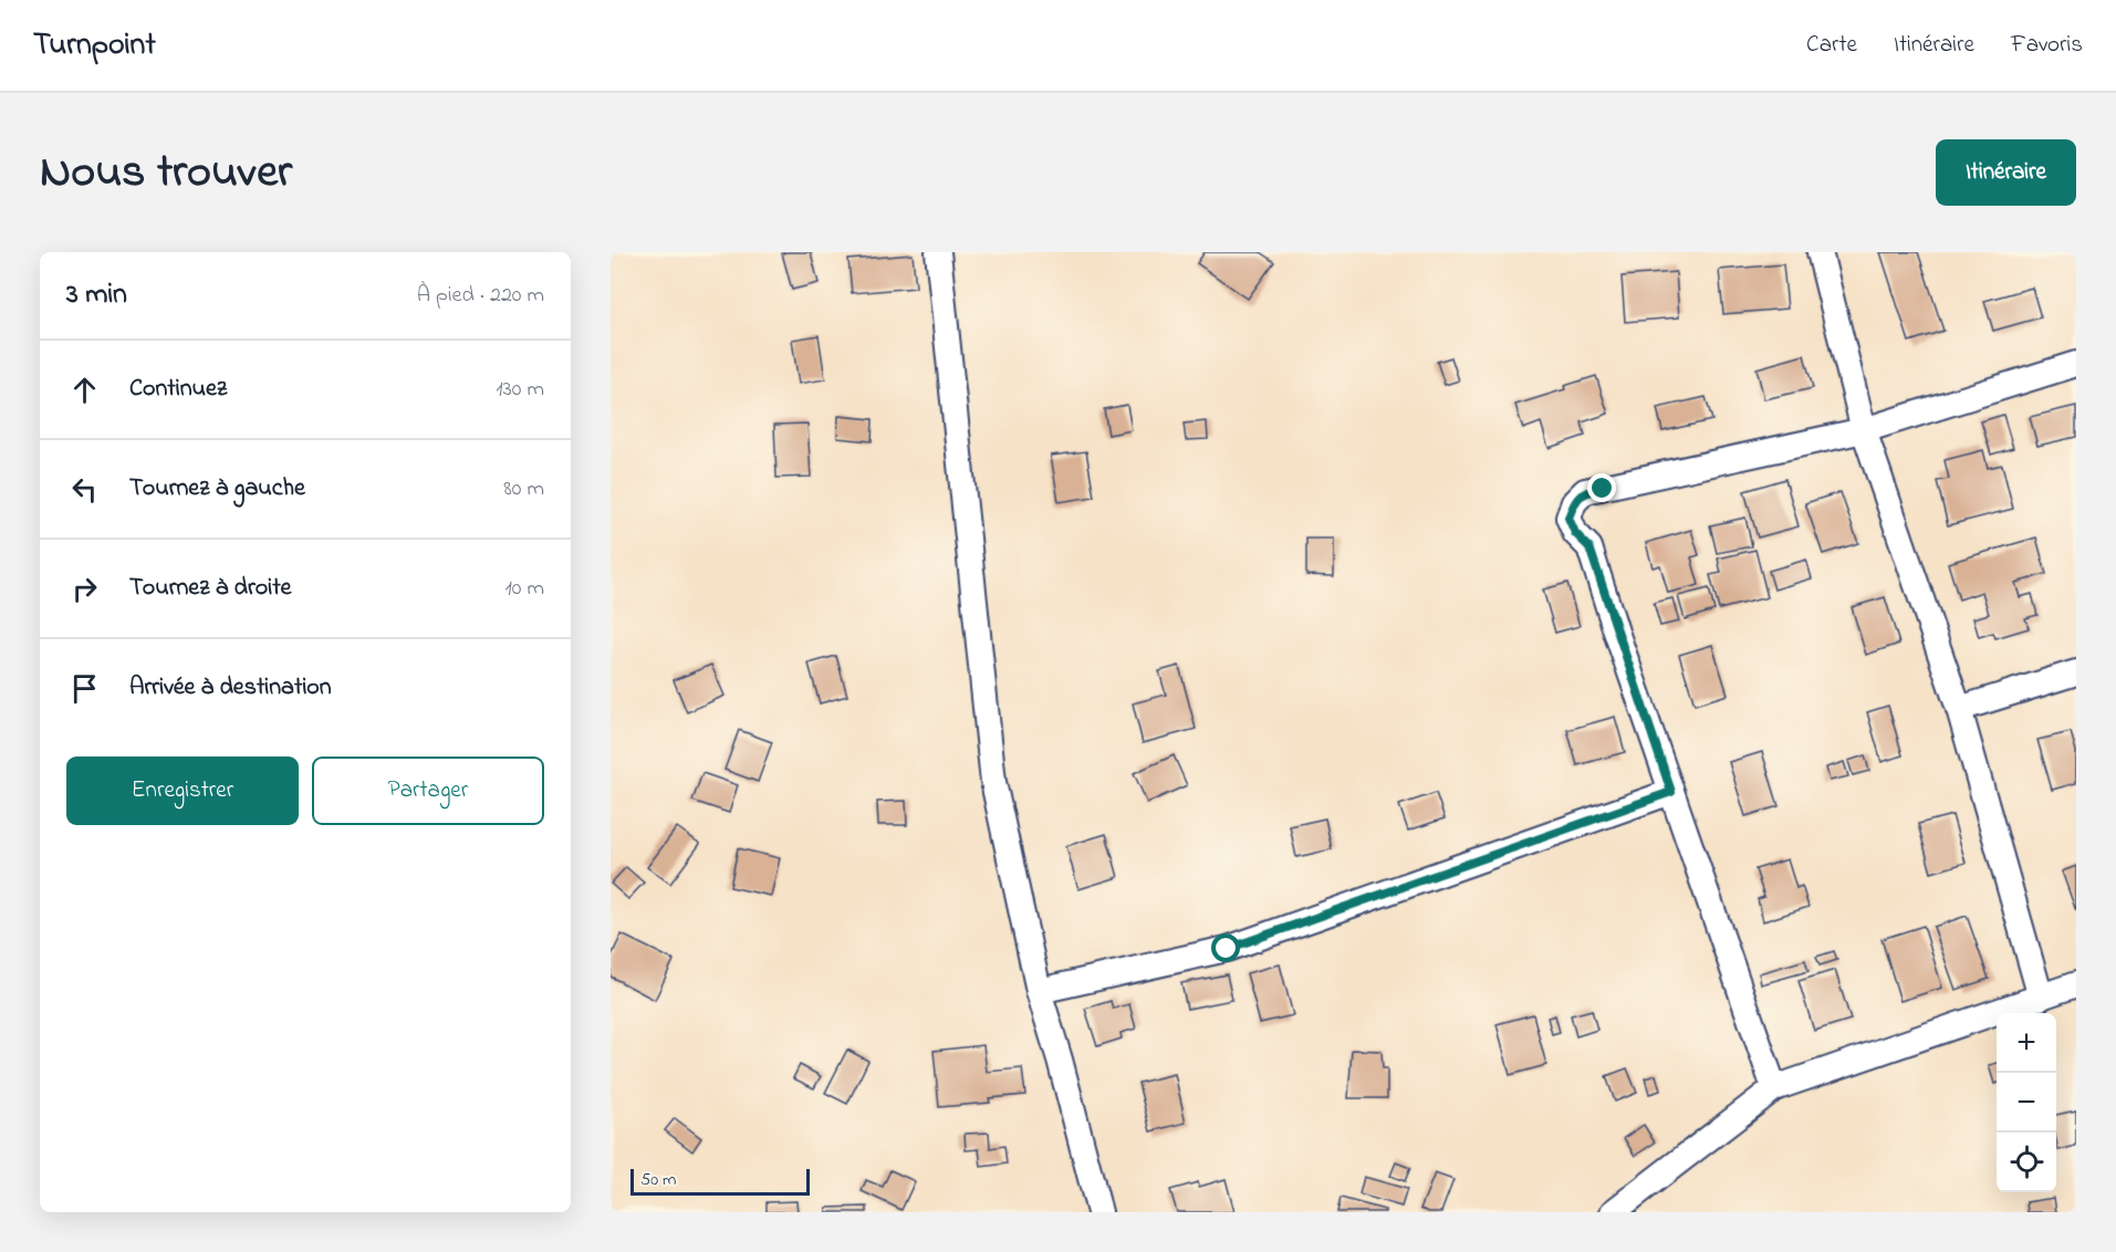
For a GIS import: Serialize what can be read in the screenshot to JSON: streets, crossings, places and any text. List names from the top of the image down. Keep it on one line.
{"scale_bar":"50 m","page":{"header":"Turnpoint","nav":["Carte","Itinéraire","Favoris"],"title":"Nous trouver","buttons":["Itinéraire",["Enregistrer","Partager"]],"heading":["3 min","À pied · 220 m"],"list":[["Continuez","130 m"],["Tournez à gauche","80 m"],["Tournez à droite","10 m"],"Arrivée à destination"],"map_buttons":["+","−"],"scale":"50 m"}}
